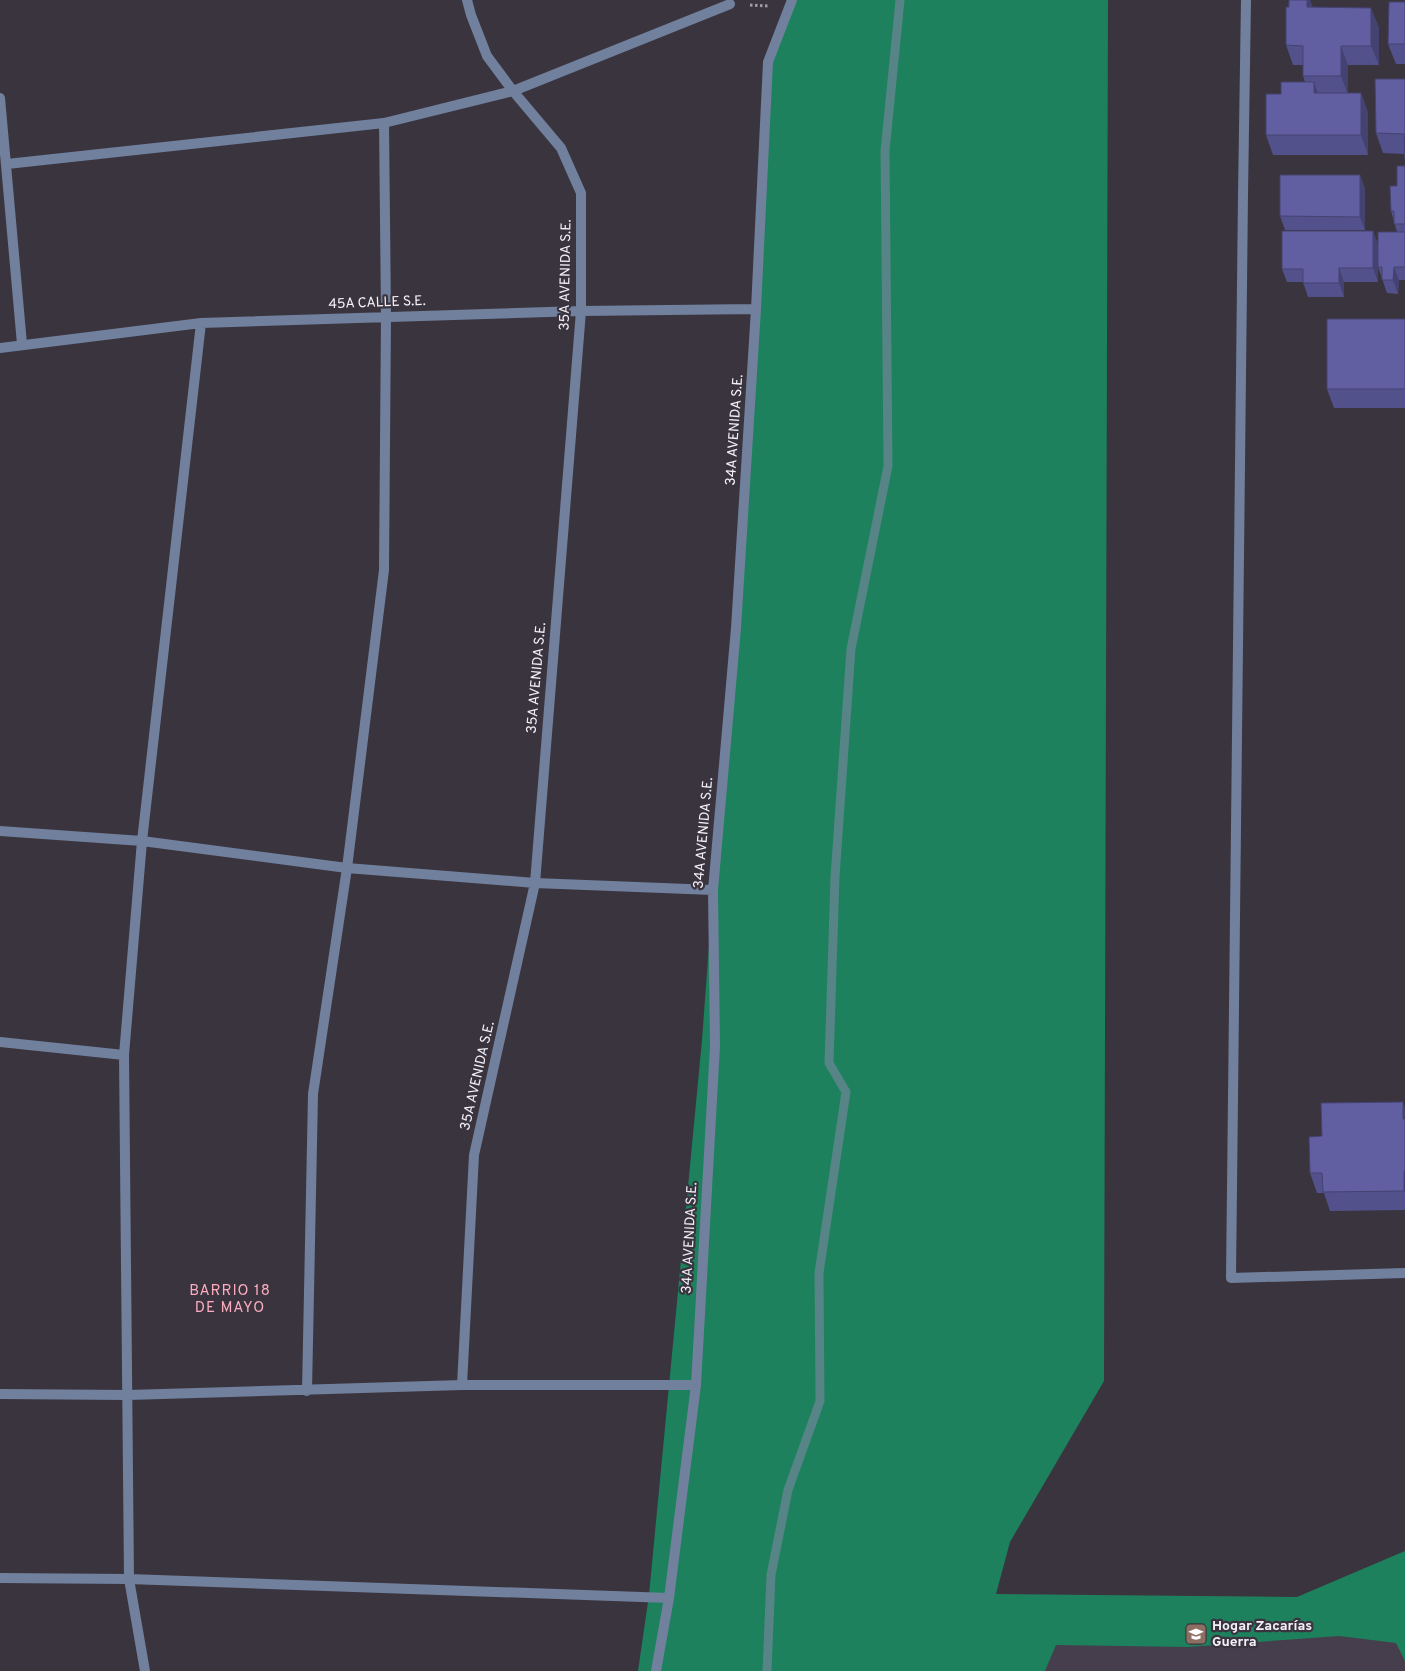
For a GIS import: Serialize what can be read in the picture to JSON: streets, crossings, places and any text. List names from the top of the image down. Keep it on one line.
{"streets":{"street":["35A AVENIDA S.E.","45A CALLE S.E.","34A AVENIDA S.E."]},"crossings":[["35A AVENIDA S.E.","45A CALLE S.E."],["45A CALLE S.E.","34A AVENIDA S.E."]],"districts":["BARRIO 18 DE MAYO"],"places":{"school or university":["Hogar Zacarías Guerra"]}}
